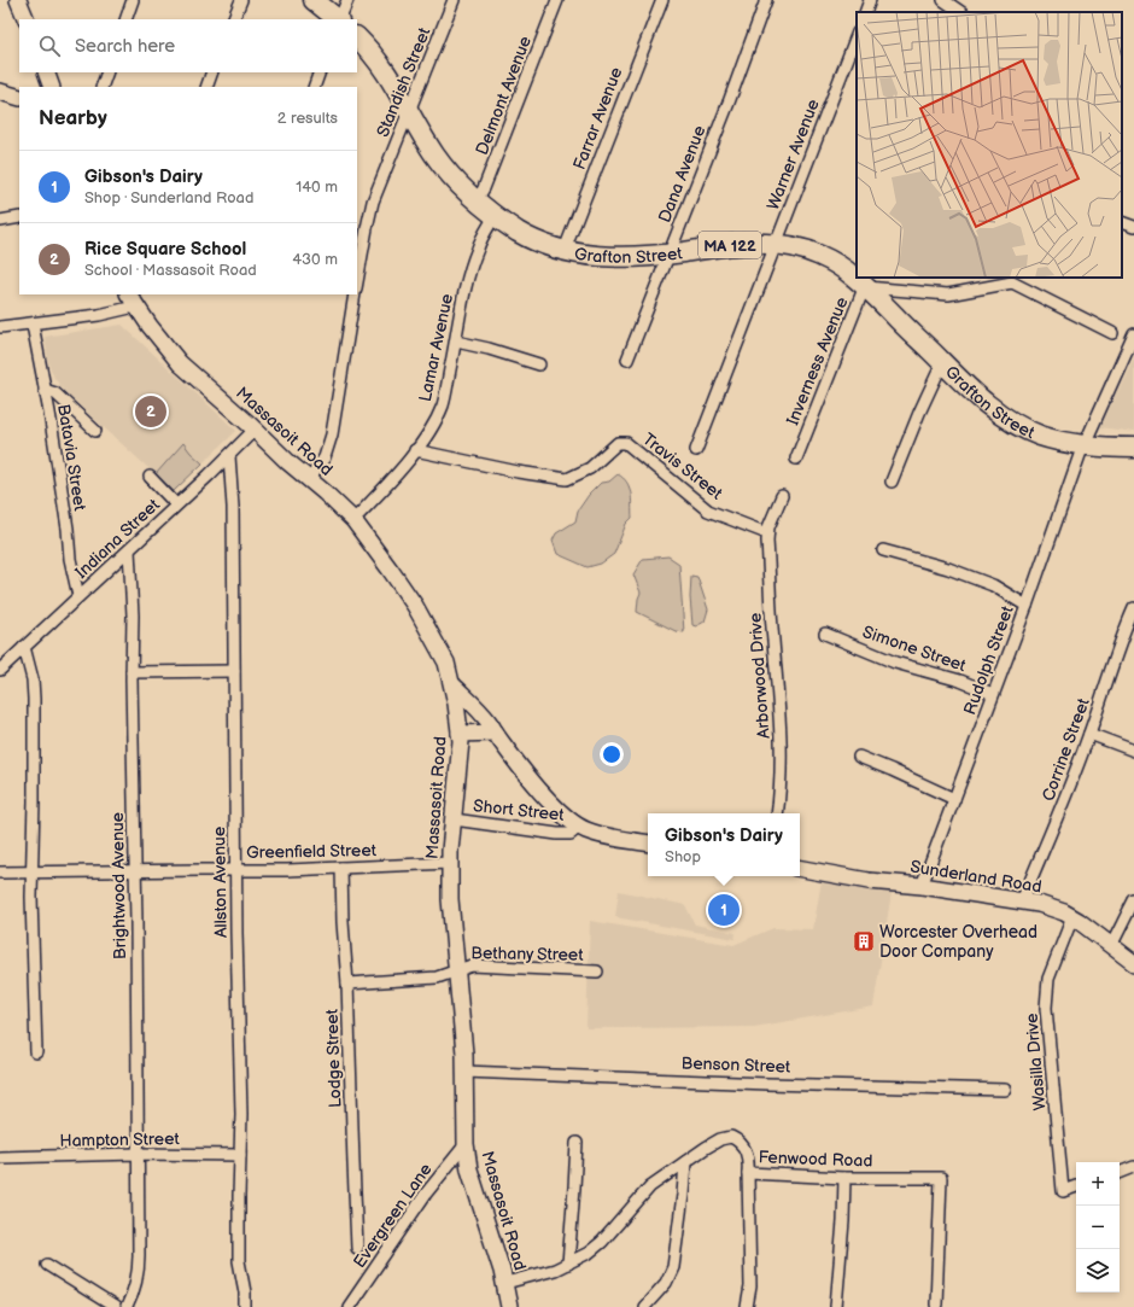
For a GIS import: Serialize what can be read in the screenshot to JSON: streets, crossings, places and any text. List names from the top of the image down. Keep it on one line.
{"streets":{"highway":["MA 122","Grafton Street"],"main road":["Massasoit Road","Sunderland Road"],"street":["Standish Street","Delmont Avenue","Farrar Avenue","Warner Avenue","Dana Avenue","Lamar Avenue","Inverness Avenue","Batavia Street","Travis Street","Indiana Street","Simone Street","Rudolph Street","Arborwood Drive","Corrine Street","Short Street","Greenfield Street","Allston Avenue","Brightwood Avenue","Bethany Street","Lodge Street","Wasilla Drive","Benson Street","Hampton Street","Fenwood Road","Evergreen Lane"]},"crossings":[["Standish Street","Grafton Street"],["Delmont Avenue","Grafton Street"],["Farrar Avenue","Grafton Street"],["Warner Avenue","Grafton Street"],["Dana Avenue","Grafton Street"],["Grafton Street","Lamar Avenue"],["Grafton Street","Inverness Avenue"],["Grafton Street","Rudolph Street"],["Lamar Avenue","Massasoit Road"],["Lamar Avenue","Travis Street"],["Massasoit Road","Indiana Street"],["Massasoit Road","Short Street"],["Massasoit Road","Greenfield Street"],["Massasoit Road","Bethany Street"],["Massasoit Road","Benson Street"],["Massasoit Road","Fenwood Road"],["Massasoit Road","Evergreen Lane"],["Batavia Street","Indiana Street"],["Travis Street","Arborwood Drive"],["Indiana Street","Allston Avenue"],["Indiana Street","Brightwood Avenue"],["Simone Street","Rudolph Street"],["Rudolph Street","Sunderland Road"],["Corrine Street","Sunderland Road"],["Greenfield Street","Allston Avenue"],["Greenfield Street","Brightwood Avenue"],["Greenfield Street","Lodge Street"],["Sunderland Road","Wasilla Drive"],["Allston Avenue","Hampton Street"],["Brightwood Avenue","Hampton Street"],["Bethany Street","Lodge Street"]],"places":{"building":["Worcester Overhead Door Company"]},"page":{"search":"Search here","heading":["Nearby","2 results"],"list":[{"mark":"1","name":"Gibson's Dairy","note":"Shop · Sunderland Road","value":"140 m"},{"mark":"2","name":"Rice Square School","note":"School · Massasoit Road","value":"430 m"}],"pins":["2","1"],"popup":["Gibson's Dairy","Shop"],"map_buttons":["+","−"]}}
